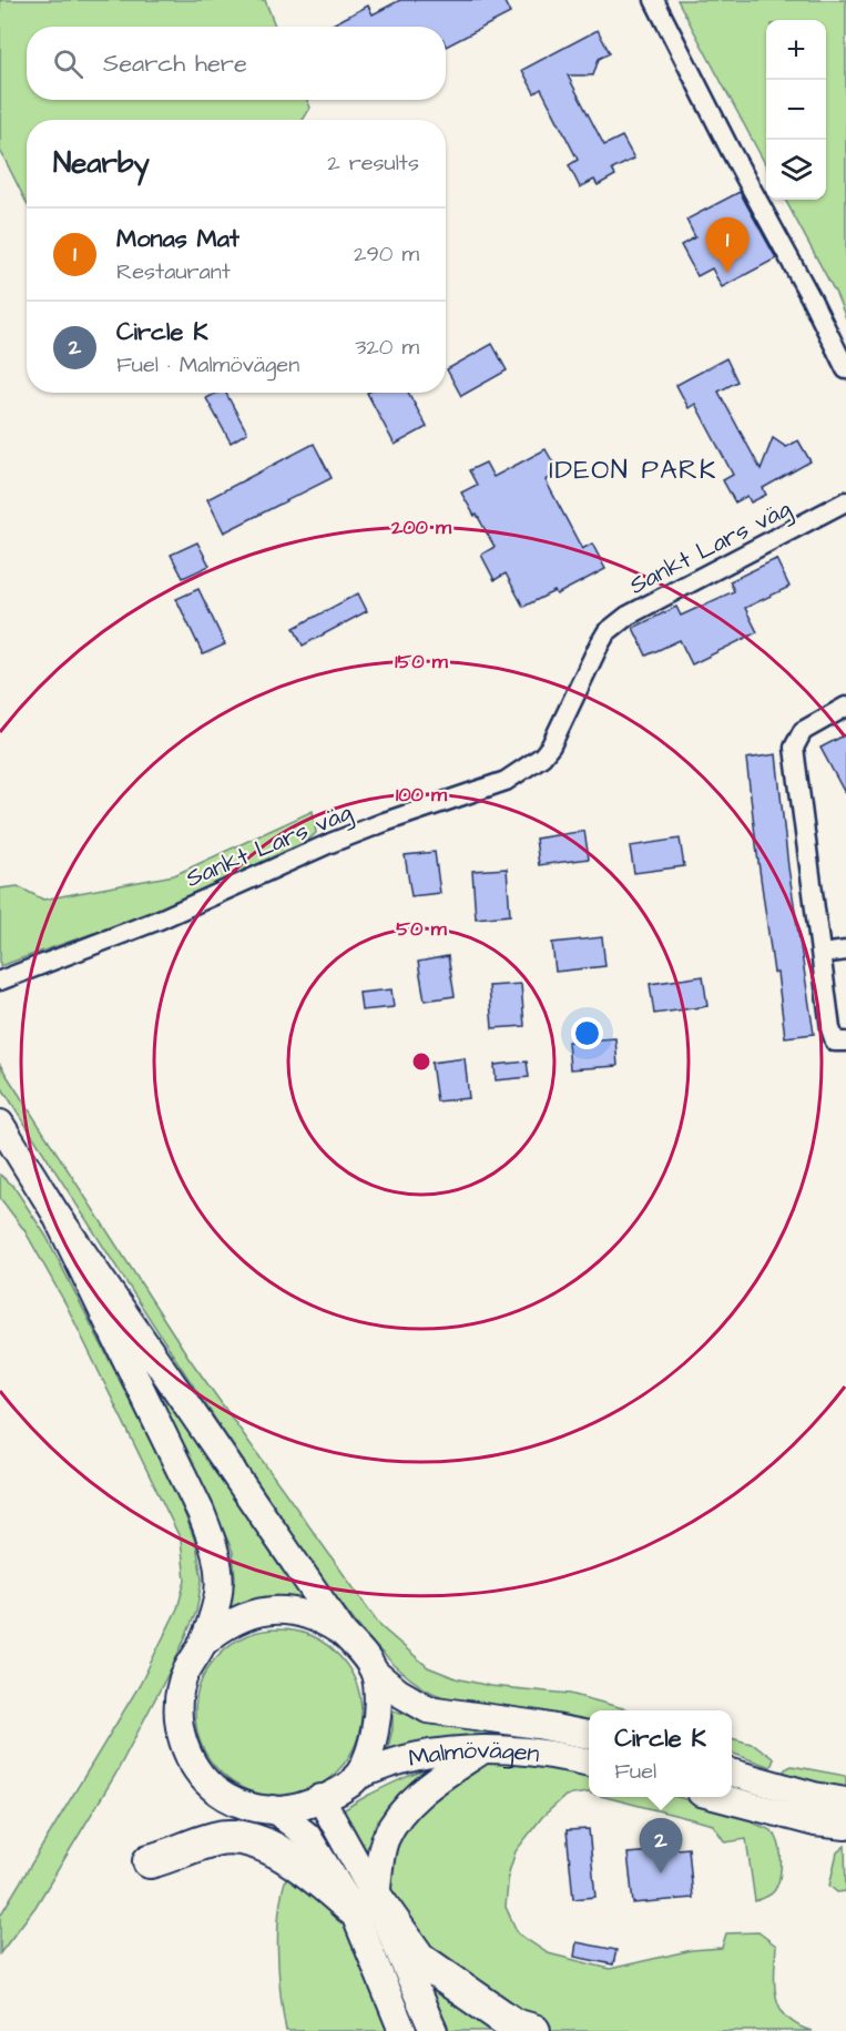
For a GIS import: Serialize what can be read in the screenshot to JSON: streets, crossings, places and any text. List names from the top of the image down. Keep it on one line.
{"streets":{"main road":["Malmövägen"],"street":["Sankt Lars väg"]},"districts":["IDEON PARK"],"page":{"map_buttons":["+","−"],"search":"Search here","heading":["Nearby","2 results"],"list":[{"mark":"1","name":"Monas Mat","note":"Restaurant","value":"290 m"},{"mark":"2","name":"Circle K","note":"Fuel · Malmövägen","value":"320 m"}],"pins":["1","2"],"popup":["Circle K","Fuel"]},"rings":["200 m","150 m","100 m","50 m"]}
